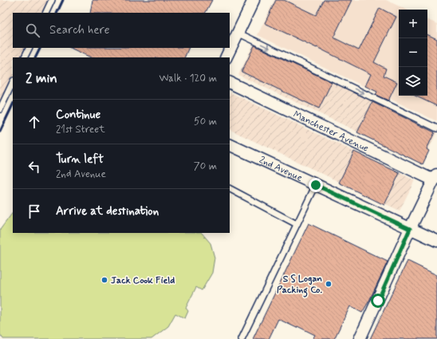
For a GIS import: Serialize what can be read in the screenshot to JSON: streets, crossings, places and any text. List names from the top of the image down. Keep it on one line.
{"streets":{"street":["Manchester Avenue","2nd Avenue"]},"places":["Jack Cook Field","S S Logan Packing Co."],"page":{"map_buttons":["+","−"],"search":"Search here","heading":["2 min","Walk · 120 m"],"list":[["Continue","21st Street","50 m"],["Turn left","2nd Avenue","70 m"],"Arrive at destination"]}}
